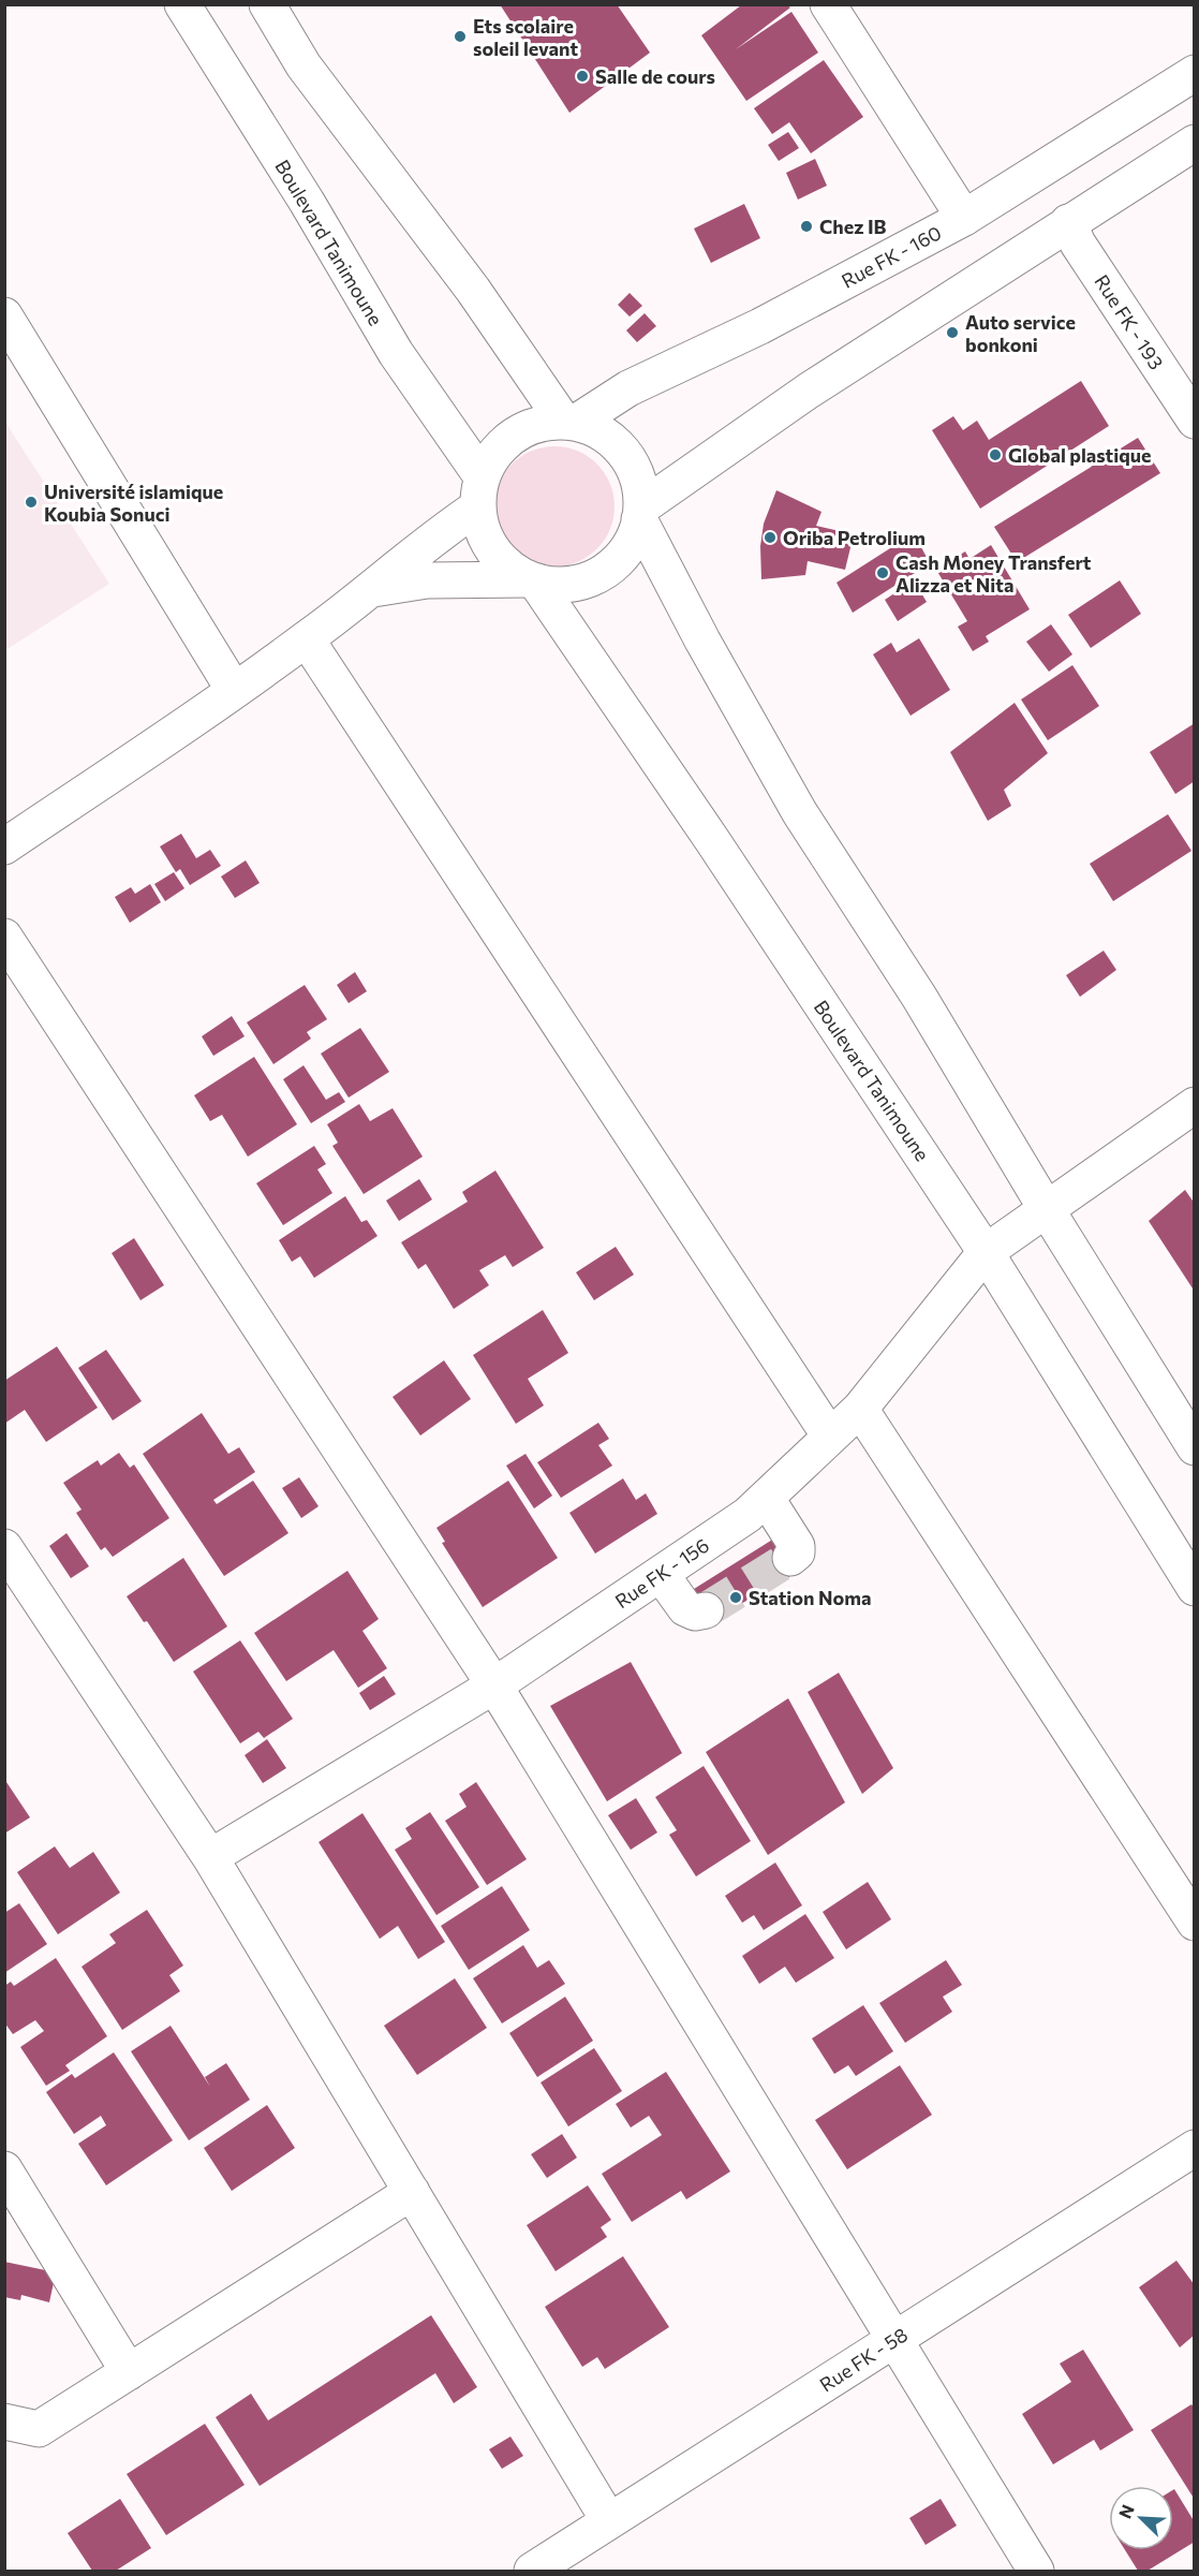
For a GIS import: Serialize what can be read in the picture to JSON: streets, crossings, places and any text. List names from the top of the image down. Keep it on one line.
{"streets":{"street":["Boulevard Tanimoune","Rue FK - 160","Rue FK - 193","Rue FK - 156","Rue FK - 58"]},"crossings":[["Boulevard Tanimoune","Rue FK - 160"],["Boulevard Tanimoune","Rue FK - 156"]],"places":["Ets scolaire soleil levant","Salle de cours","Chez IB","Auto service bonkoni","Global plastique","Université islamique Koubia Sonuci","Oriba Petrolium","Cash Money Transfert Alizza et Nita","Station Noma"],"north":"top left"}
